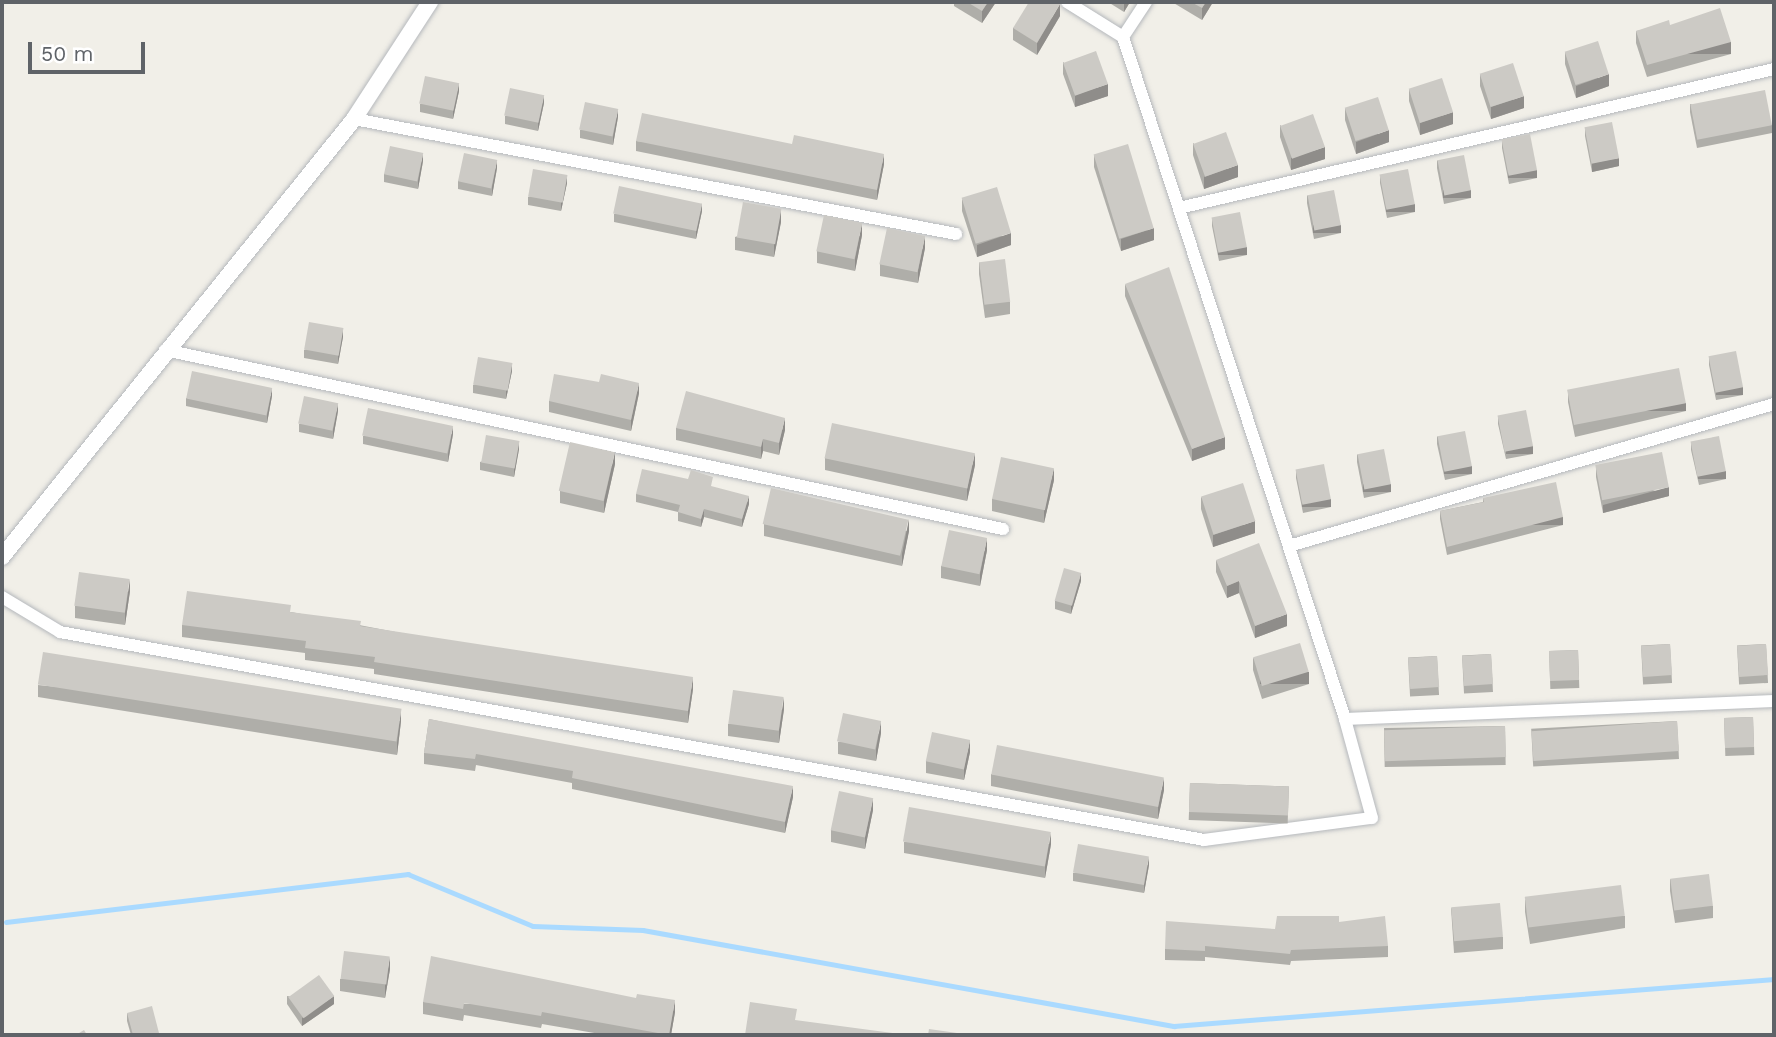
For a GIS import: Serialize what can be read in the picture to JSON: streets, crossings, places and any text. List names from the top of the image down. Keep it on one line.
{"scale_bar":"50 m"}
